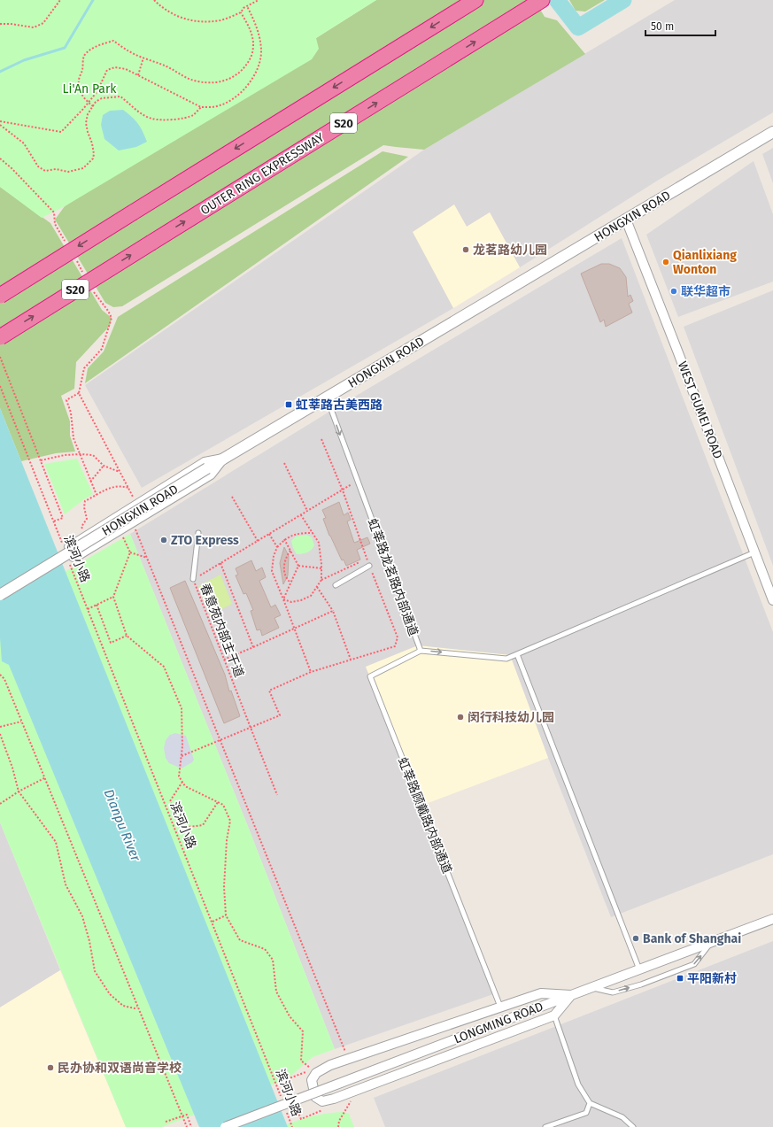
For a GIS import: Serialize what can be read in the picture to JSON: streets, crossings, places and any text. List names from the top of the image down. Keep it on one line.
{"streets":{"highway":["S20","OUTER RING EXPRESSWAY"],"street":["HONGXIN ROAD","WEST GUMEI ROAD","LONGMING ROAD"],"lane":["虹莘路龙茗路内部通道","虹莘路顾戴路内部通道"],"path":["滨河小路","春意苑内部主干道"]},"crossings":[["HONGXIN ROAD","WEST GUMEI ROAD"],["HONGXIN ROAD","虹莘路龙茗路内部通道"],["WEST GUMEI ROAD","虹莘路龙茗路内部通道"],["虹莘路龙茗路内部通道","春意苑内部主干道"],["虹莘路龙茗路内部通道","虹莘路顾戴路内部通道"]],"water":["Dianpu River"],"parks":["Li'An Park"],"places":{"other":["龙茗路幼儿园","Qianlixiang Wonton","联华超市","ZTO Express","闵行科技幼儿园","Bank of Shanghai","民办协和双语尚音学校"],"transit":["虹莘路古美西路","平阳新村"]},"scale_bar":"50 m"}
